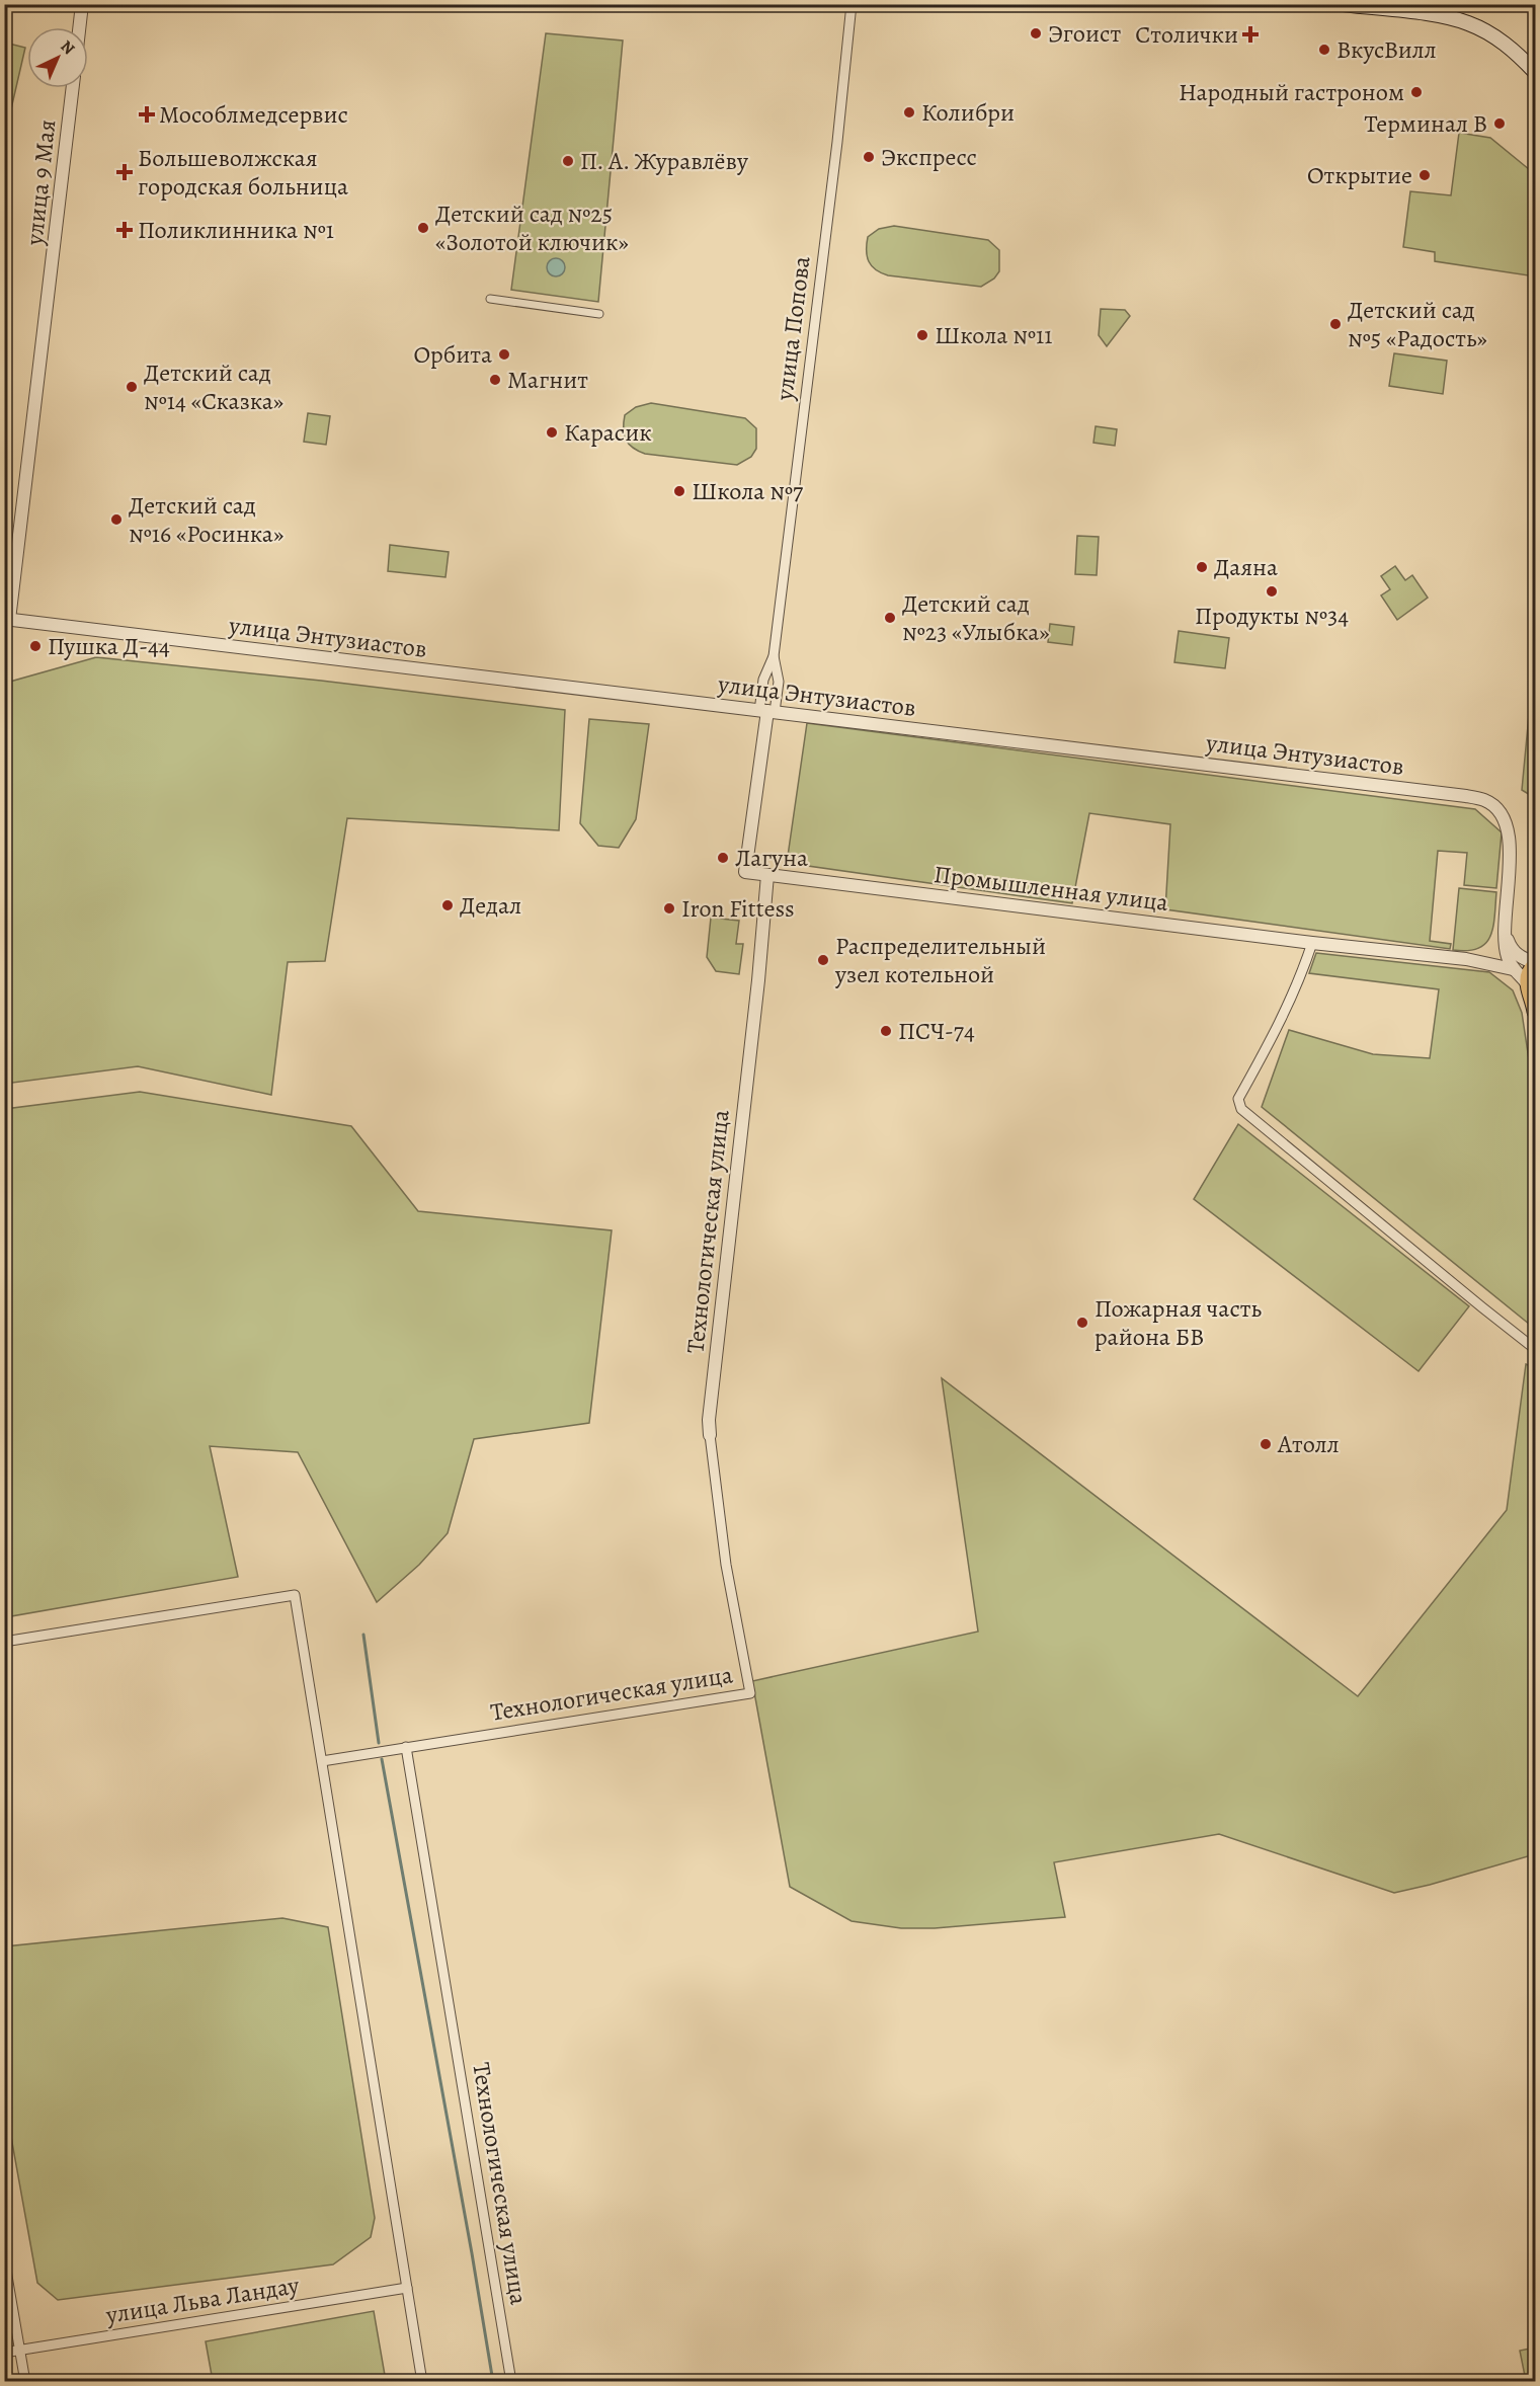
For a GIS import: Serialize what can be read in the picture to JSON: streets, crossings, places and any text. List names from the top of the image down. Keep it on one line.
{"streets":{"street":["улица 9 Мая","улица Попова","улица Энтузиастов","Промышленная улица","Технологическая улица","улица Льва Ландау"]},"crossings":[["улица 9 Мая","улица Энтузиастов"],["улица Попова","улица Энтузиастов"],["улица Попова","Промышленная улица"],["улица Энтузиастов","Промышленная улица"],["Промышленная улица","Технологическая улица"]],"places":{"other":["Эгоист","ВкусВилл","Народный гастроном","Колибри","Терминал B","Экспресс","П. А. Журавлёву","Открытие","Детский сад №25 «Золотой ключик»","Детский сад №5 «Радость»","Школа №11","Орбита","Магнит","Детский сад №14 «Сказка»","Карасик","Школа №7","Детский сад №16 «Росинка»","Даяна","Продукты №34","Детский сад №23 «Улыбка»","Пушка Д-44","Лагуна","Дедал","Iron Fittess","Распределительный узел котельной","ПСЧ-74","Пожарная часть района БВ","Атолл"],"health":["Столички","Мособлмедсервис","Большеволжская городская больница","Поликлинника №1"]},"north":"top right"}
